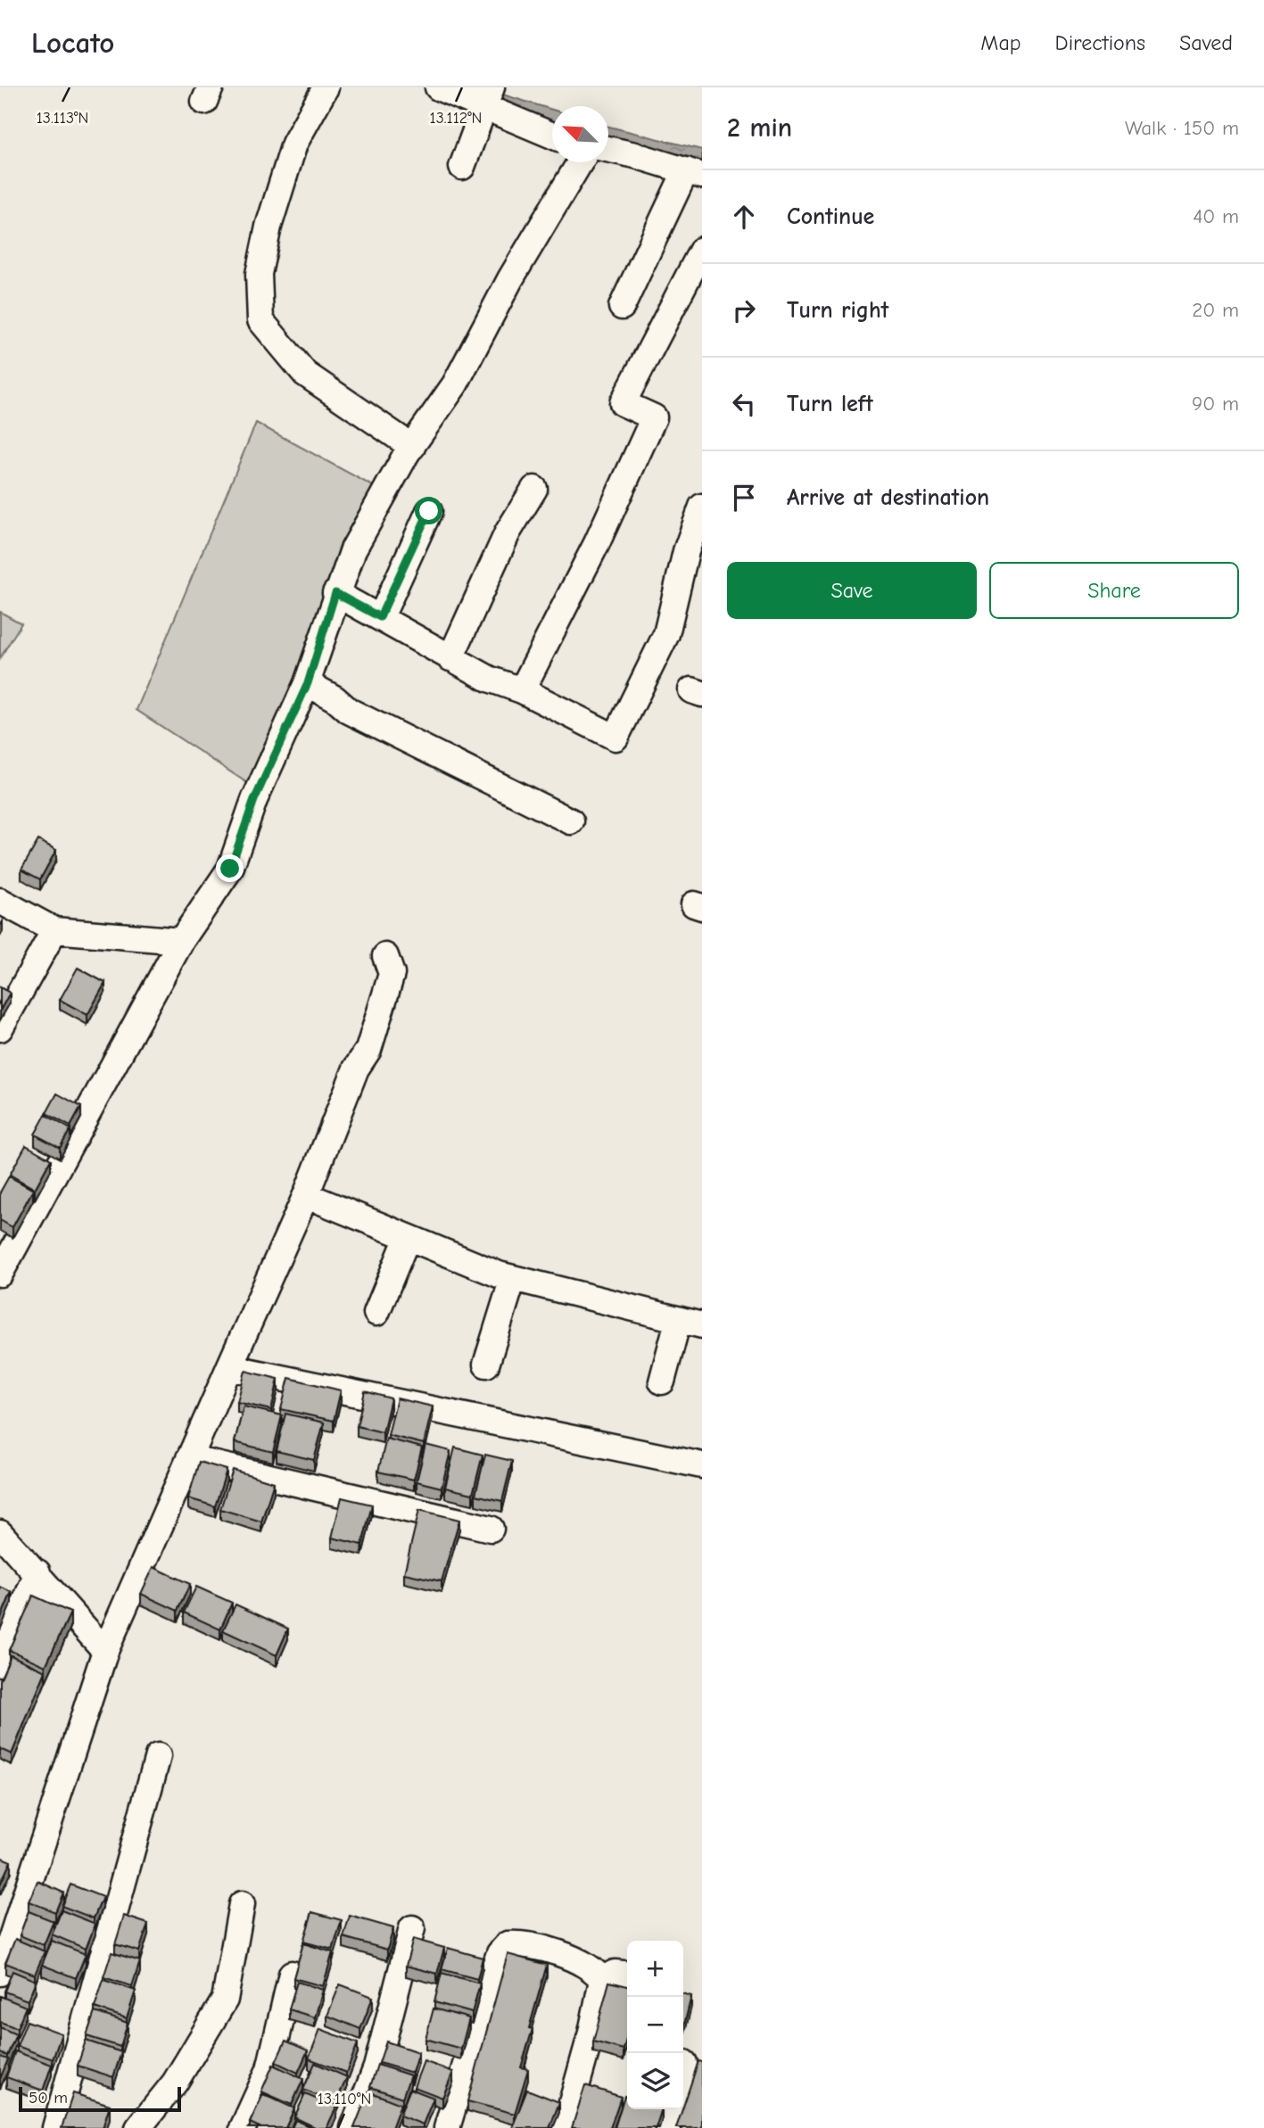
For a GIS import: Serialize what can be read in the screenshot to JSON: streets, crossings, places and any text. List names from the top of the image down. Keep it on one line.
{"scale_bar":"50 m","north":"top left","page":{"header":"Locato","nav":["Map","Directions","Saved"],"heading":["2 min","Walk · 150 m"],"list":[["Continue","40 m"],["Turn right","20 m"],["Turn left","90 m"],"Arrive at destination"],"buttons":["Save","Share"],"map_buttons":["+","−"],"scale":"50 m"},"coordinates":["13.113°N","13.112°N","13.110°N"]}
